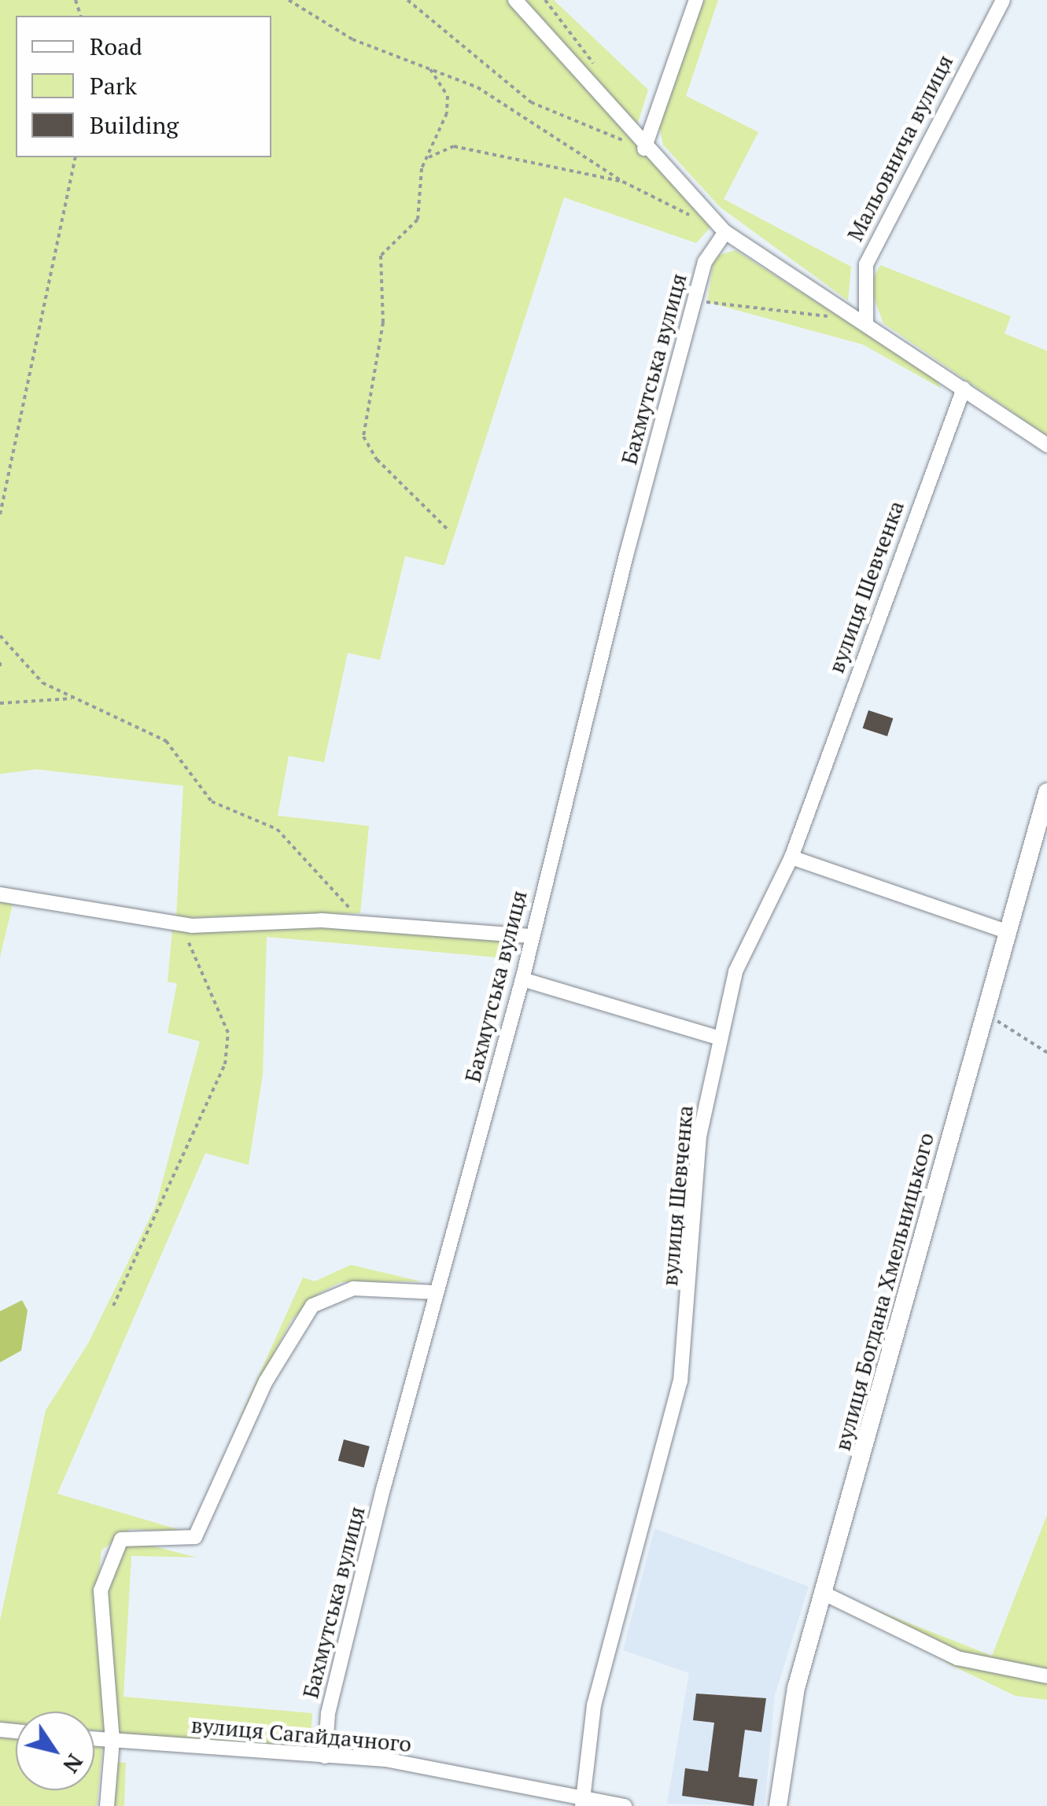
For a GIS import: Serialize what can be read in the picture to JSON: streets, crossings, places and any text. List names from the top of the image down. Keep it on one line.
{"streets":{"street":["Мальовнича вулиця","Бахмутська вулиця","вулиця Шевченка","вулиця Богдана Хмельницького","вулиця Сагайдачного"]},"crossings":[["Бахмутська вулиця","вулиця Сагайдачного"],["вулиця Шевченка","вулиця Сагайдачного"]],"legend":["Road","Park","Building"],"north":"bottom right"}
